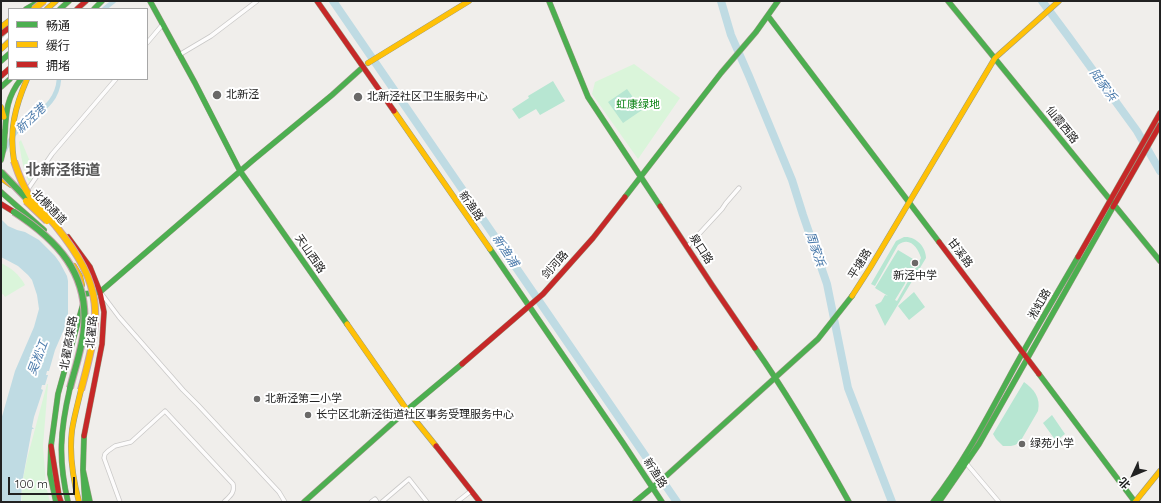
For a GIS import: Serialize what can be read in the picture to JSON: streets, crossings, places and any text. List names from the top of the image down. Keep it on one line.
{"streets":{"main road":["仙霞西路","新渔路","北横通道","泉口路","甘溪路","天山西路","平塘路","剑河路","淞虹路","北翟路","北翟高架路"]},"crossings":[["仙霞西路","平塘路"],["仙霞西路","淞虹路"],["新渔路","平塘路"],["新渔路","剑河路"],["北横通道","北翟高架路"],["泉口路","平塘路"],["泉口路","剑河路"],["甘溪路","平塘路"],["甘溪路","剑河路"],["甘溪路","淞虹路"],["天山西路","剑河路"]],"districts":["北新泾街道"],"water":["陆家浜","新泾港","周家浜","新渔浦","吴淞江"],"parks":["虹康绿地"],"places":["北新泾","北新泾社区卫生服务中心","新泾中学","北新泾第二小学","长宁区北新泾街道社区事务受理服务中心","绿苑小学"],"legend":["畅通","缓行","拥堵"],"scale_bar":"100 m","north":"bottom left"}
